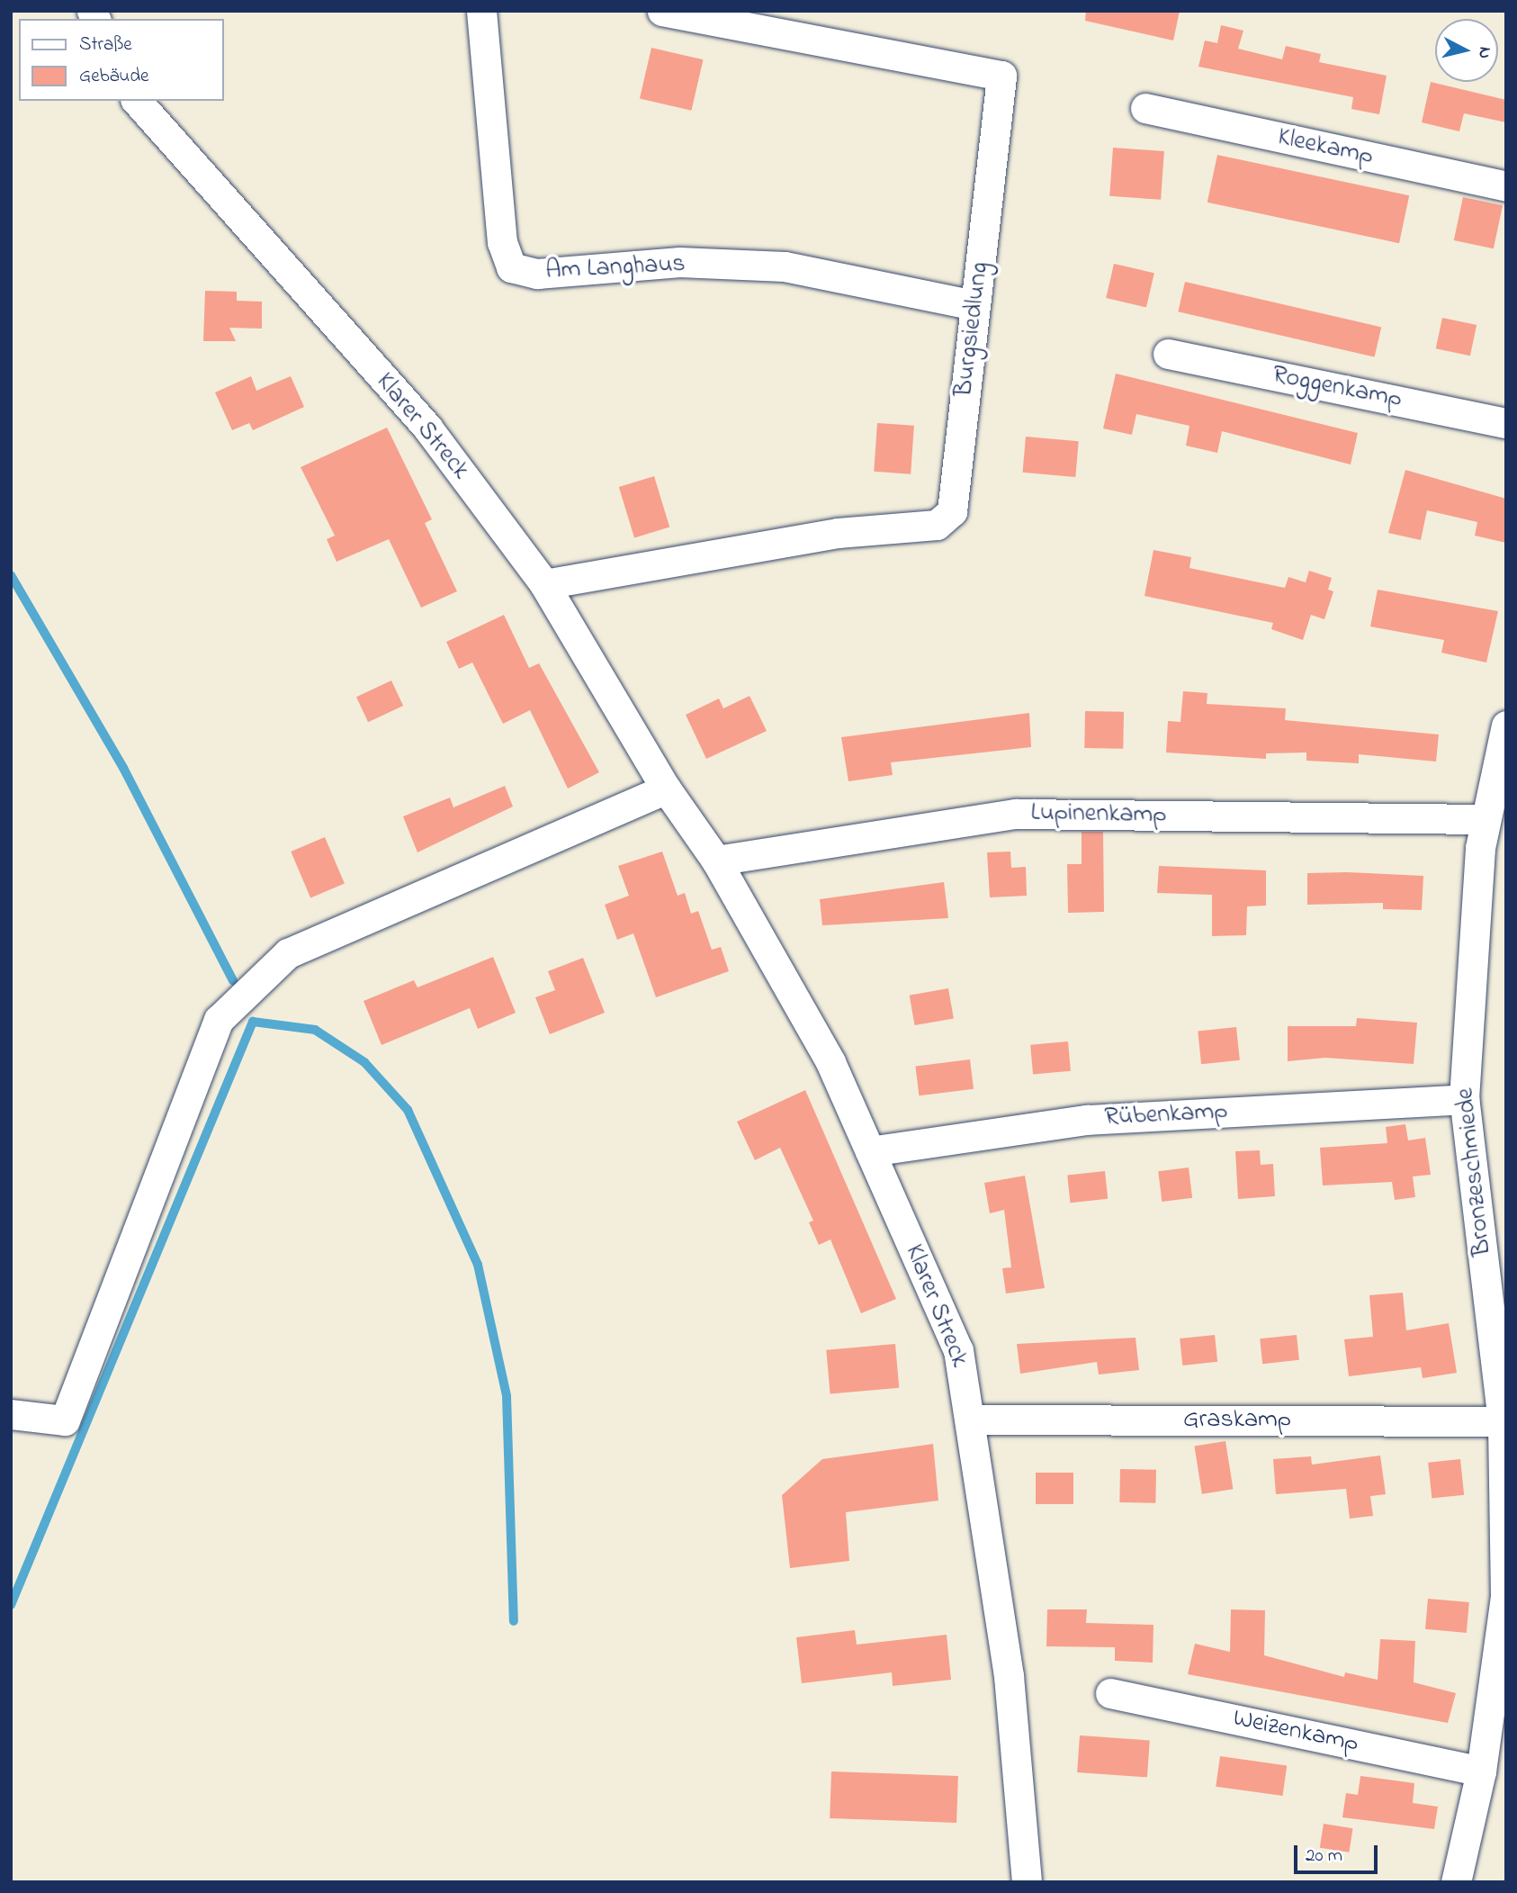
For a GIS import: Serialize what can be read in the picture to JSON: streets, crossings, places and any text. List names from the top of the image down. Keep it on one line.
{"streets":{"street":["Kleekamp","Am Langhaus","Burgsiedlung","Roggenkamp","Klarer Streck","Lupinenkamp","Rübenkamp","Bronzeschmiede","Graskamp","Weizenkamp"]},"crossings":[["Am Langhaus","Burgsiedlung"],["Burgsiedlung","Klarer Streck"],["Klarer Streck","Lupinenkamp"],["Klarer Streck","Rübenkamp"],["Klarer Streck","Graskamp"],["Lupinenkamp","Bronzeschmiede"],["Rübenkamp","Bronzeschmiede"],["Bronzeschmiede","Graskamp"],["Bronzeschmiede","Weizenkamp"]],"legend":["Straße","Gebäude"],"scale_bar":"20 m","north":"right"}
